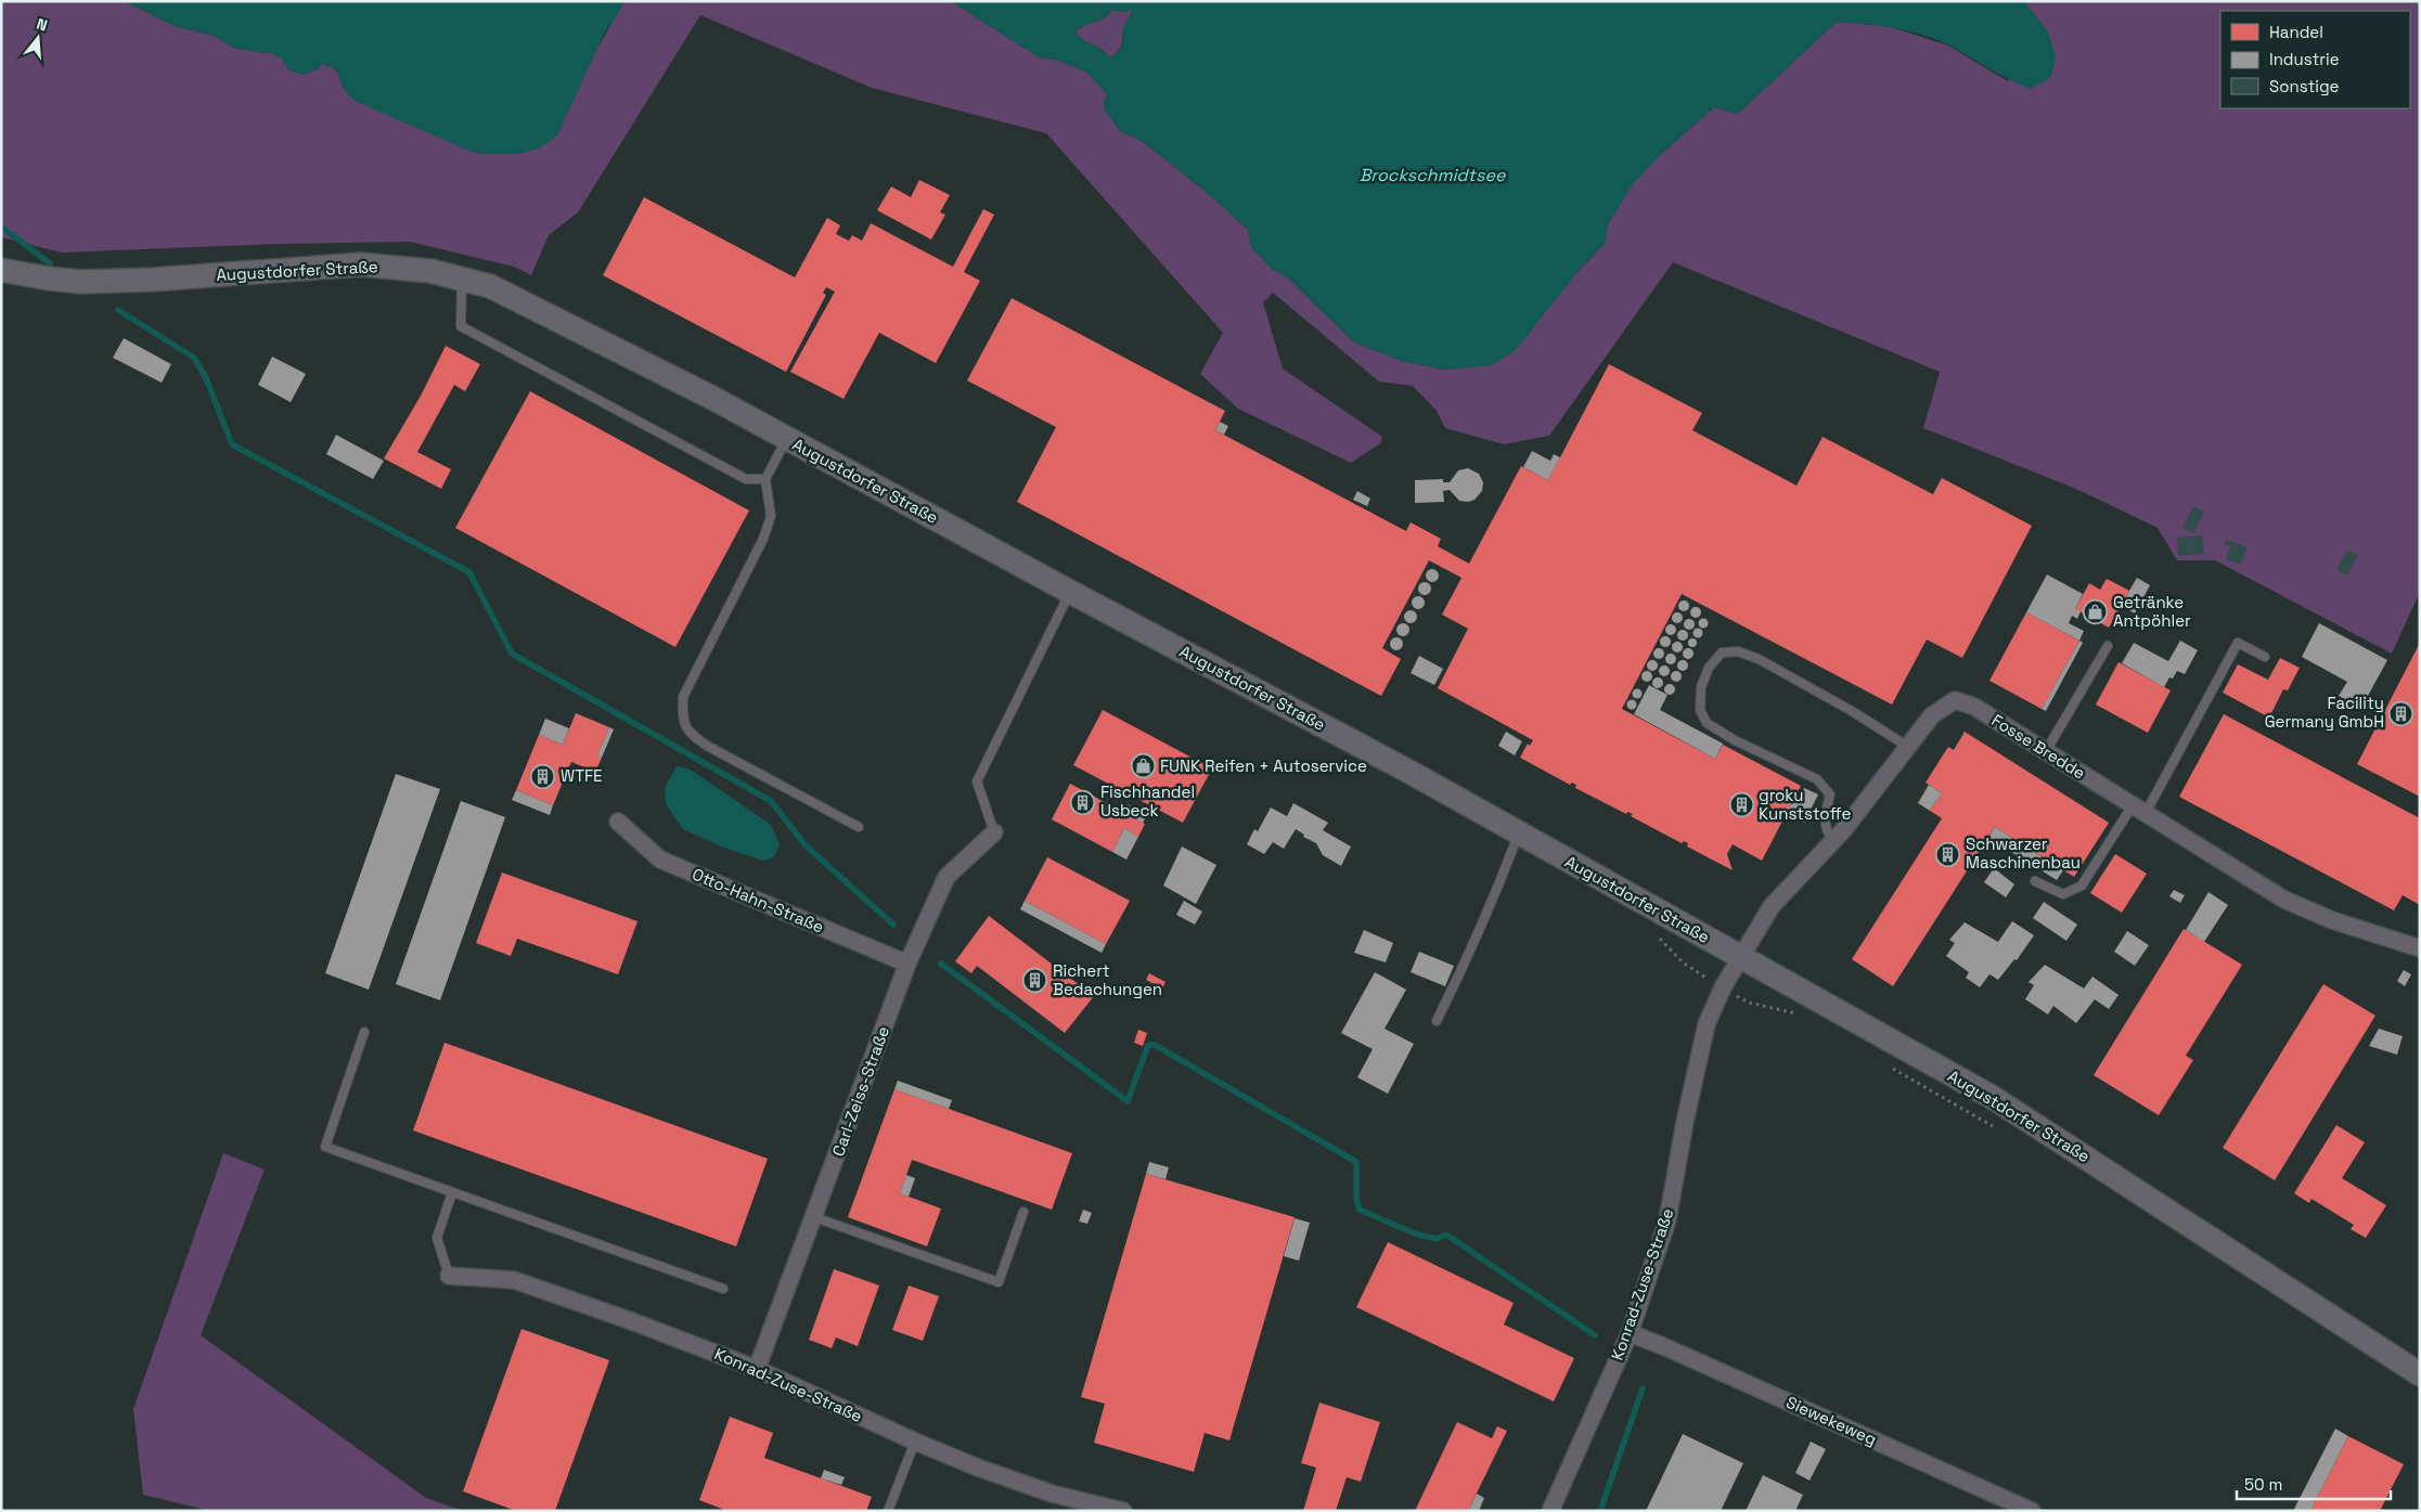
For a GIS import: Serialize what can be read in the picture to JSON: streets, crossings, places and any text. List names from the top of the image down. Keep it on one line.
{"streets":{"main road":["Augustdorfer Straße"],"street":["Fosse Bredde","Otto-Hahn-Straße","Carl-Zeiss-Straße","Konrad-Zuse-Straße","Siewekeweg"]},"crossings":[["Augustdorfer Straße","Fosse Bredde"],["Augustdorfer Straße","Konrad-Zuse-Straße"],["Fosse Bredde","Konrad-Zuse-Straße"],["Otto-Hahn-Straße","Carl-Zeiss-Straße"],["Carl-Zeiss-Straße","Konrad-Zuse-Straße"],["Konrad-Zuse-Straße","Siewekeweg"]],"water":["Brockschmidtsee"],"places":{"shop":["Getränke Antpöhler","FUNK Reifen + Autoservice"],"building":["Facility Germany GmbH","WTFE","Fischhandel Usbeck","groku Kunststoffe","Schwarzer Maschinenbau","Richert Bedachungen"]},"legend":["Handel","Industrie","Sonstige"],"scale_bar":"50 m","north":"top"}
